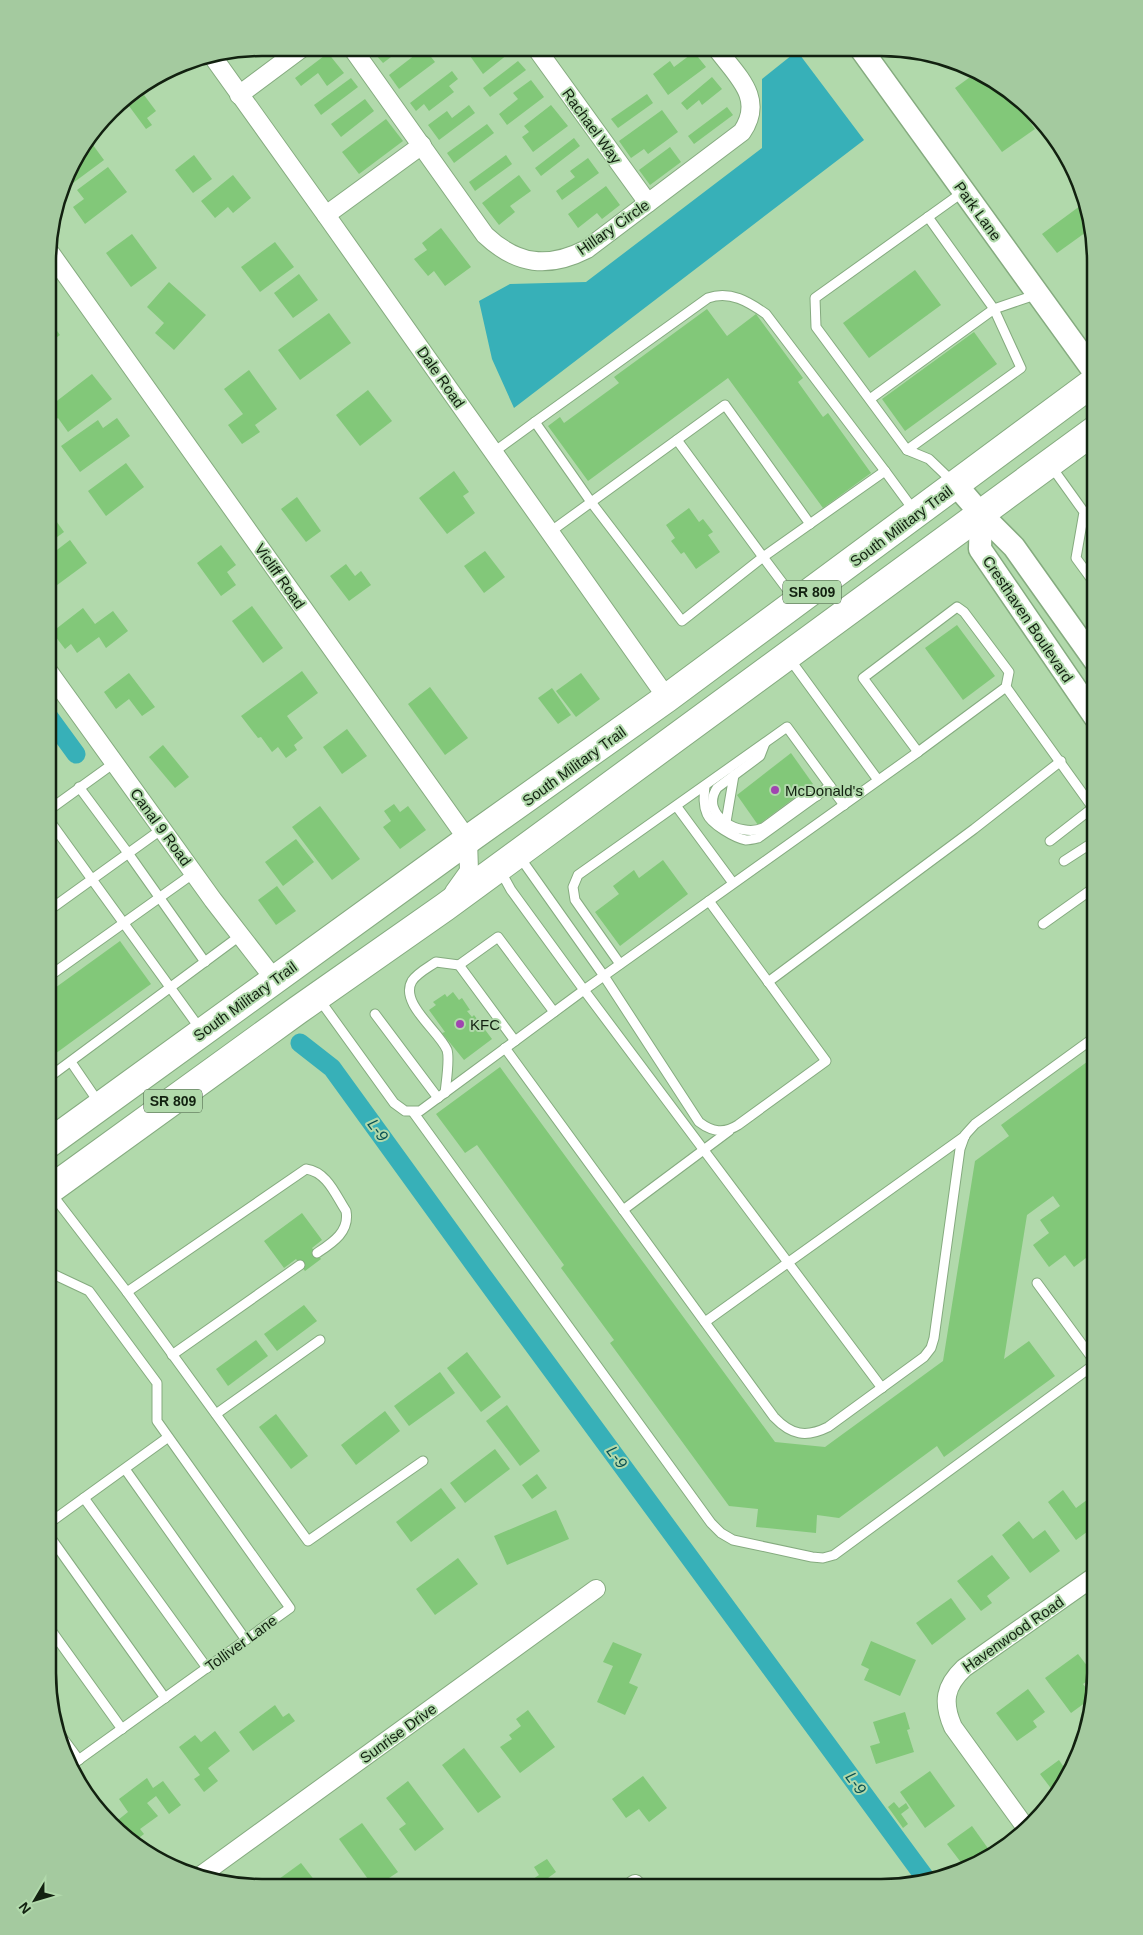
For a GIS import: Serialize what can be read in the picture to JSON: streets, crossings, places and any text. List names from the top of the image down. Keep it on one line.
{"streets":{"main road":["South Military Trail","SR 809"],"street":["Rachael Way","Park Lane","Hillary Circle","Dale Road","Vicliff Road","Cresthaven Boulevard","Canal 9 Road","Havenwood Road","Sunrise Drive"],"lane":["Tolliver Lane"]},"crossings":[["Rachael Way","Hillary Circle"],["Dale Road","South Military Trail"],["South Military Trail","Vicliff Road"],["South Military Trail","Cresthaven Boulevard"],["South Military Trail","Canal 9 Road"],["SR 809","Cresthaven Boulevard"]],"water":["L-9"],"places":["McDonald's","KFC"],"north":"bottom left"}
